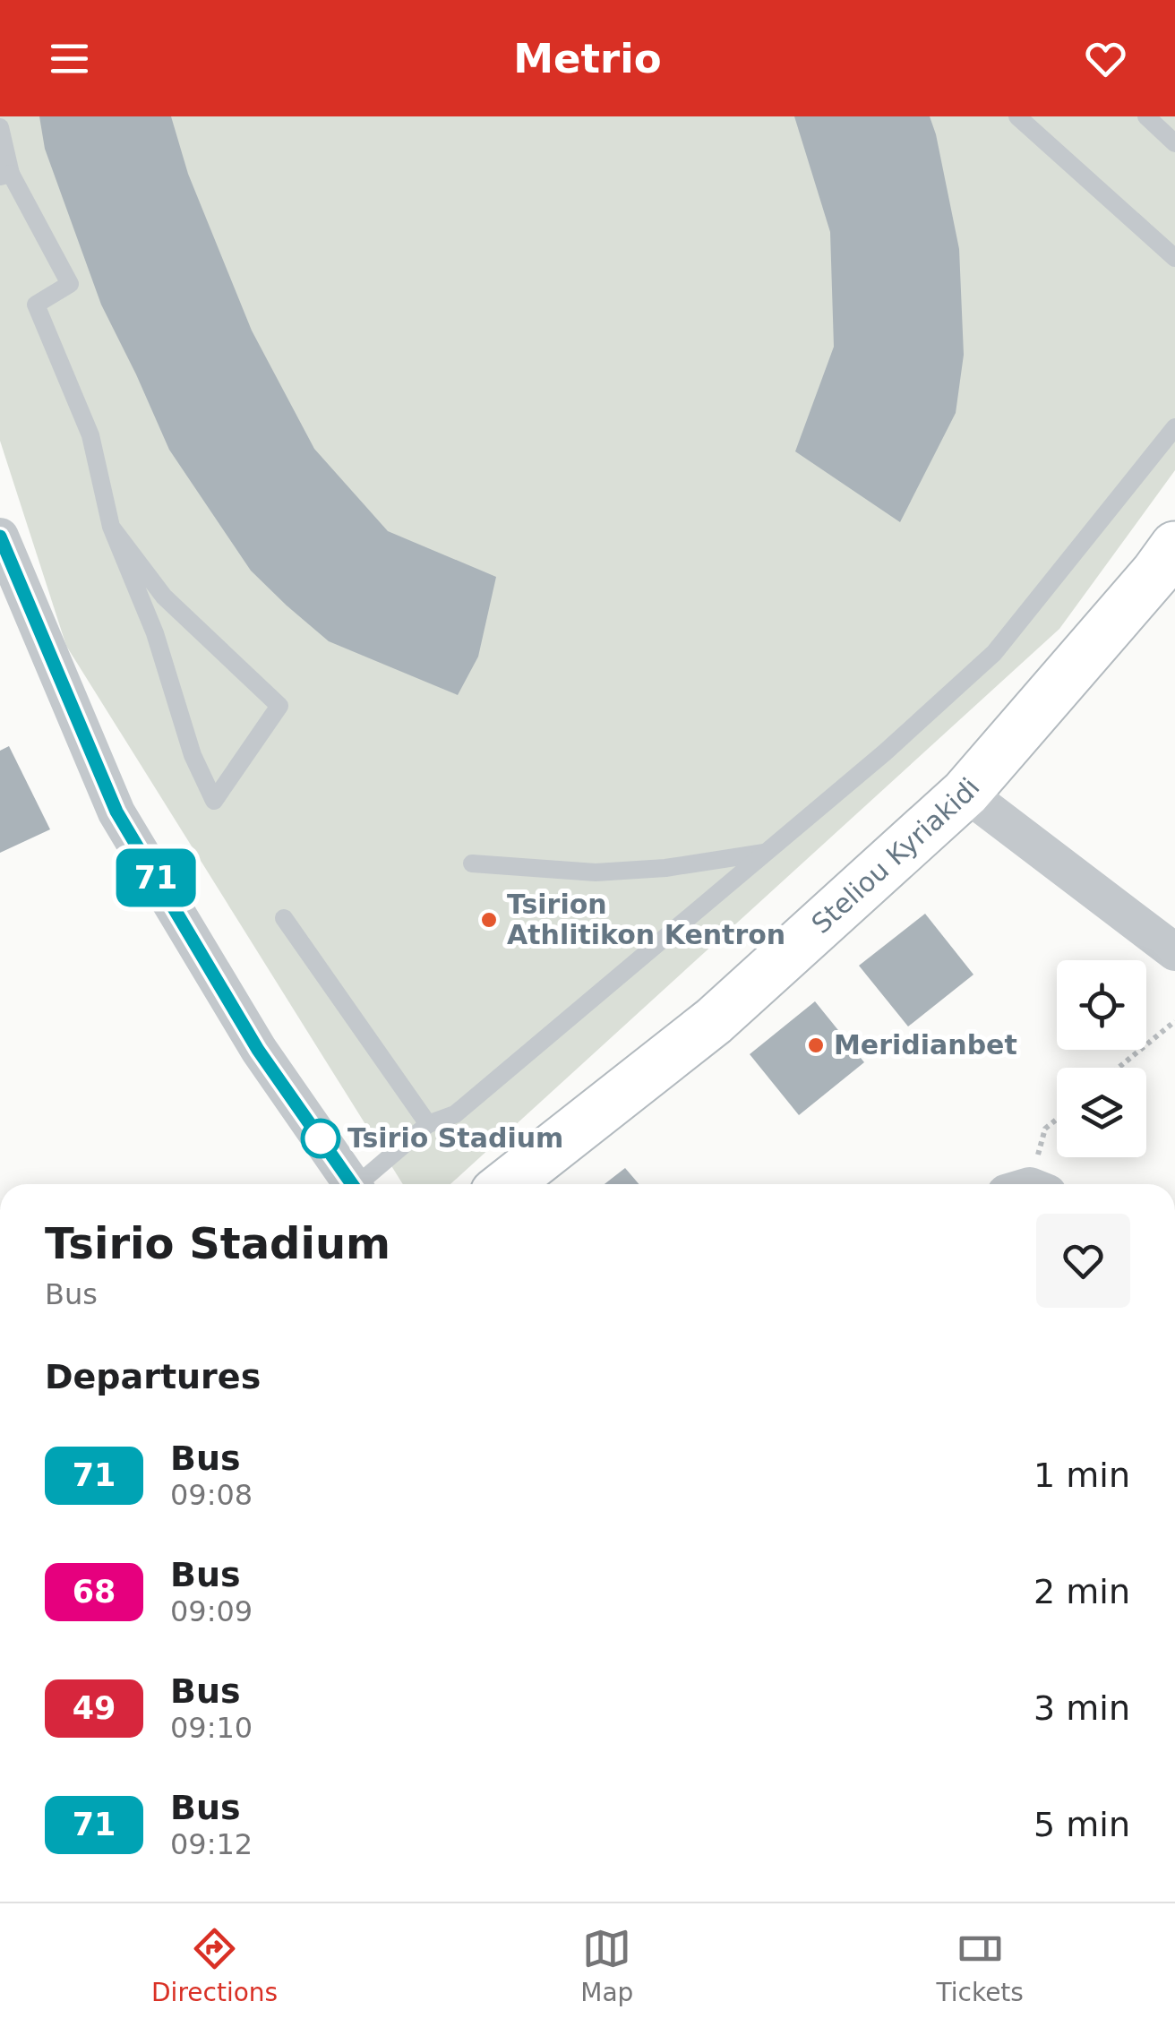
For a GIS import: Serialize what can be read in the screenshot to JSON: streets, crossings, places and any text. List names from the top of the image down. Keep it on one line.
{"streets":{"street":["Steliou Kyriakidi"]},"places":["Tsirion Athlitikon Kentron","Meridianbet","Tsirio Stadium"],"lines":["bus line 71"],"page":{"header":"Metrio","on_map":"71","heading":[["Tsirio Stadium","Bus"],"Departures"],"list":[{"mark":"71","name":"Bus","note":"09:08","value":"1 min"},{"mark":"68","name":"Bus","note":"09:09","value":"2 min"},{"mark":"49","name":"Bus","note":"09:10","value":"3 min"},{"mark":"71","name":"Bus","note":"09:12","value":"5 min"}],"tabs":["Directions","Map","Tickets"]}}
